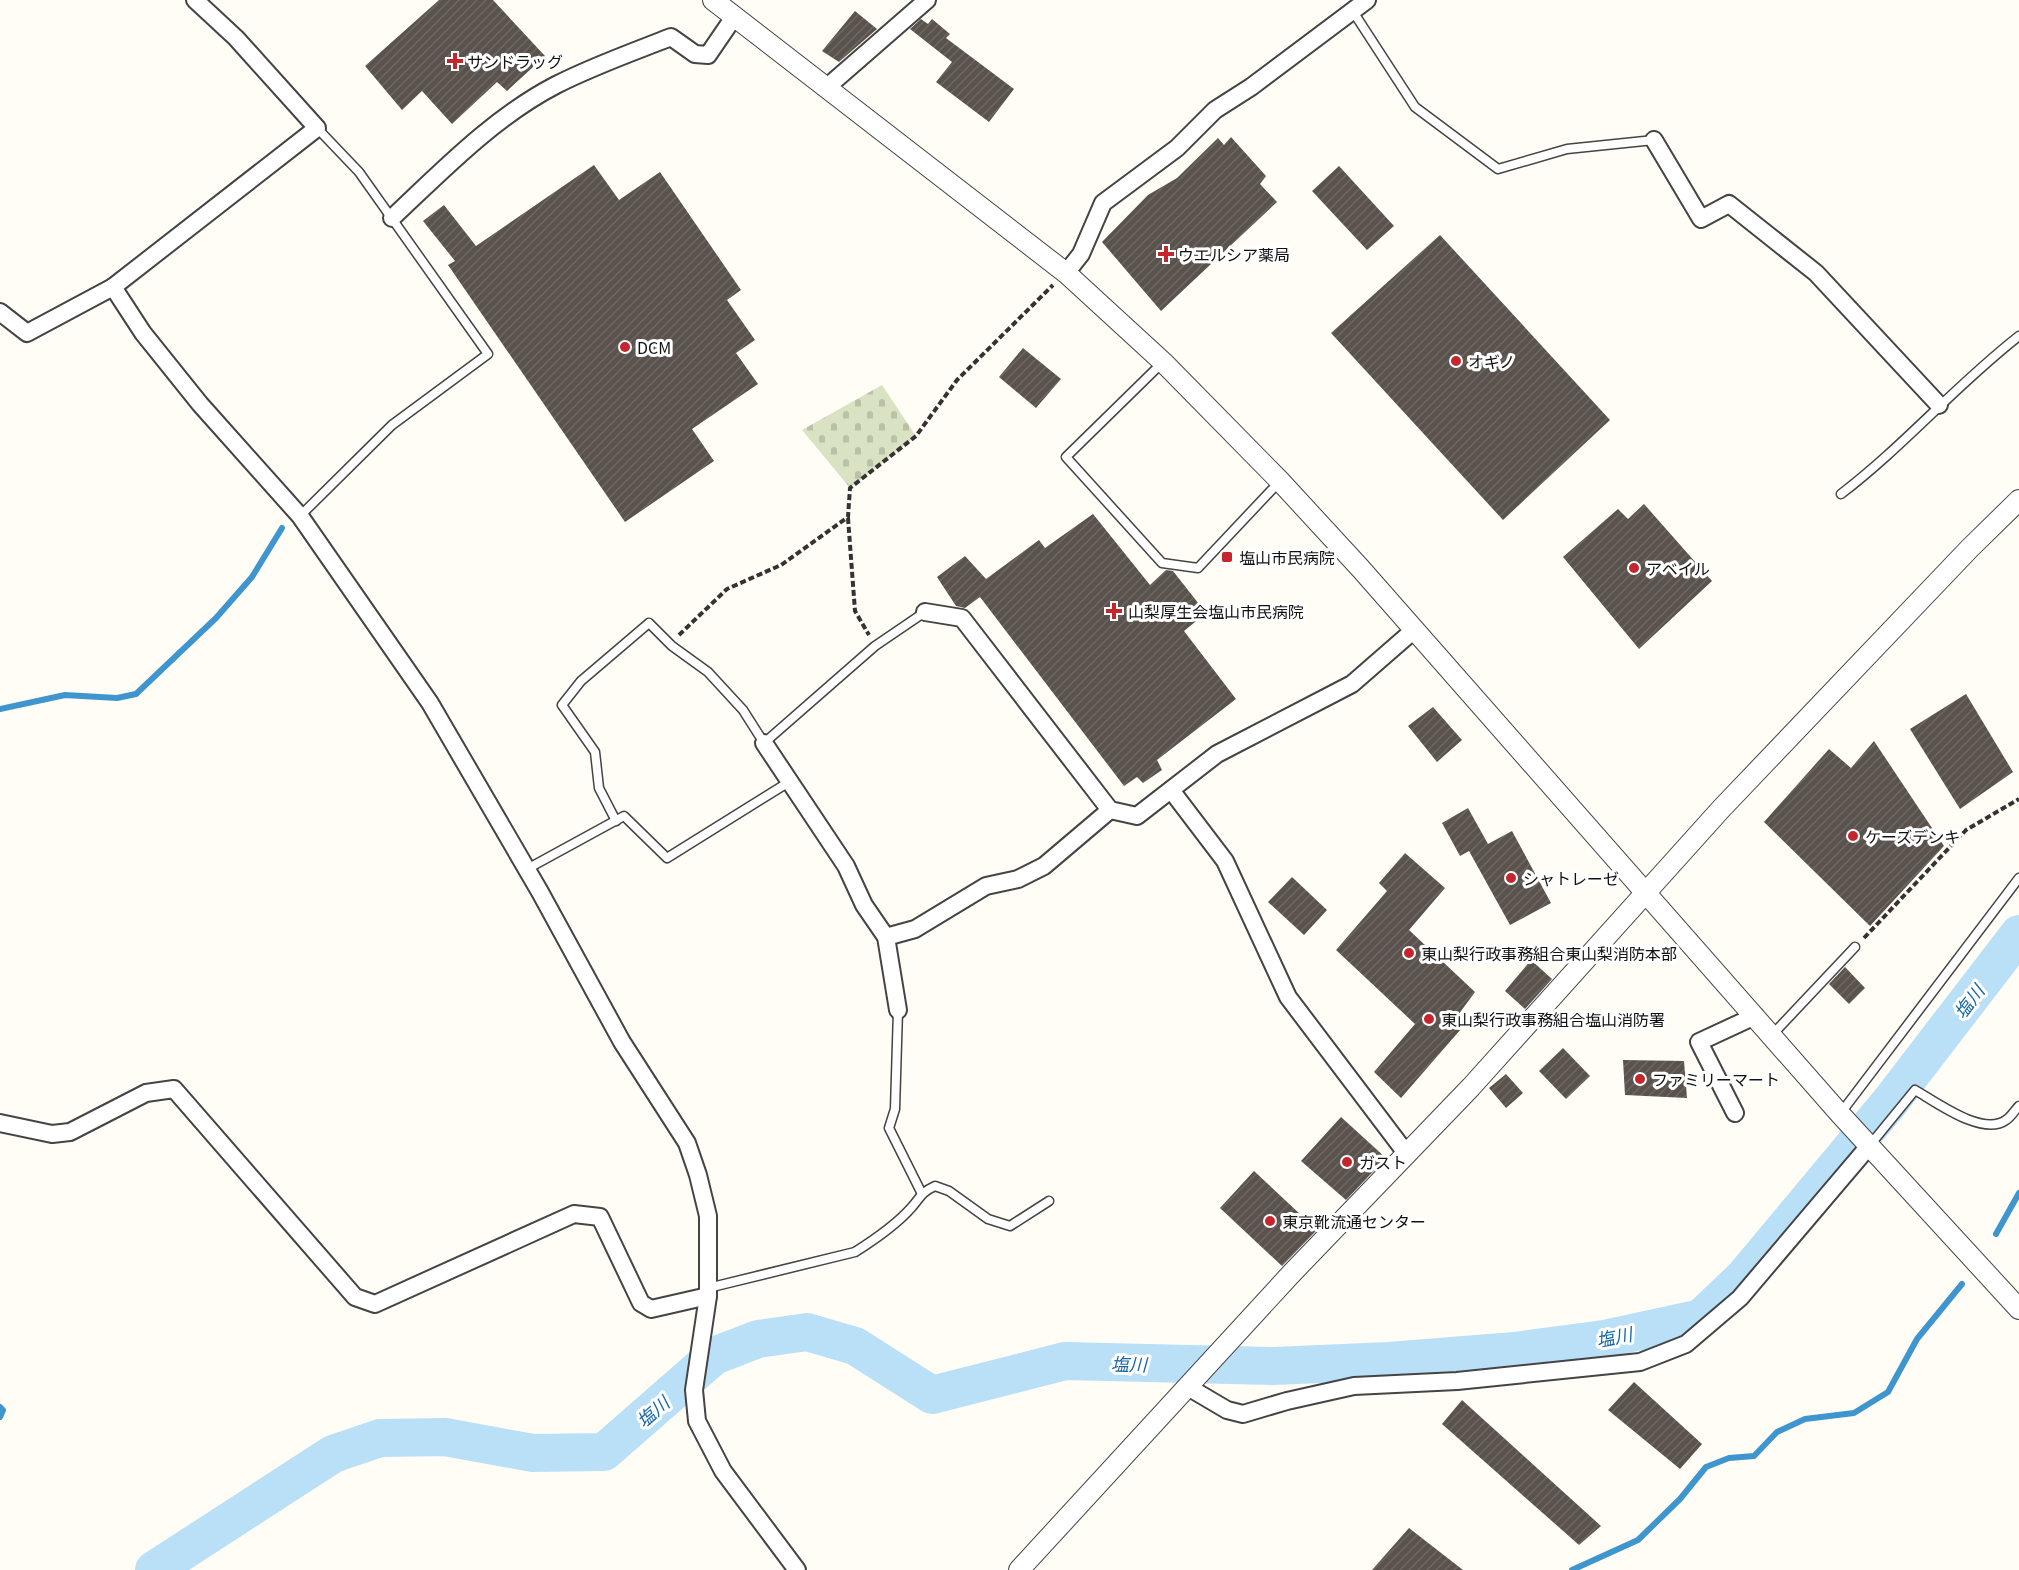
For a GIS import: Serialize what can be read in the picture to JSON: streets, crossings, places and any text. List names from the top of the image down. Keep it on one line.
{"water":["塩川"],"places":{"health":["サンドラッグ","ウエルシア薬局","山梨厚生会塩山市民病院"],"other":["DCM","オギノ","アベイル","ケーズデンキ","シャトレーゼ","東山梨行政事務組合東山梨消防本部","東山梨行政事務組合塩山消防署","ファミリーマート","ガスト","東京靴流通センター"],"transit":["塩山市民病院"]}}
